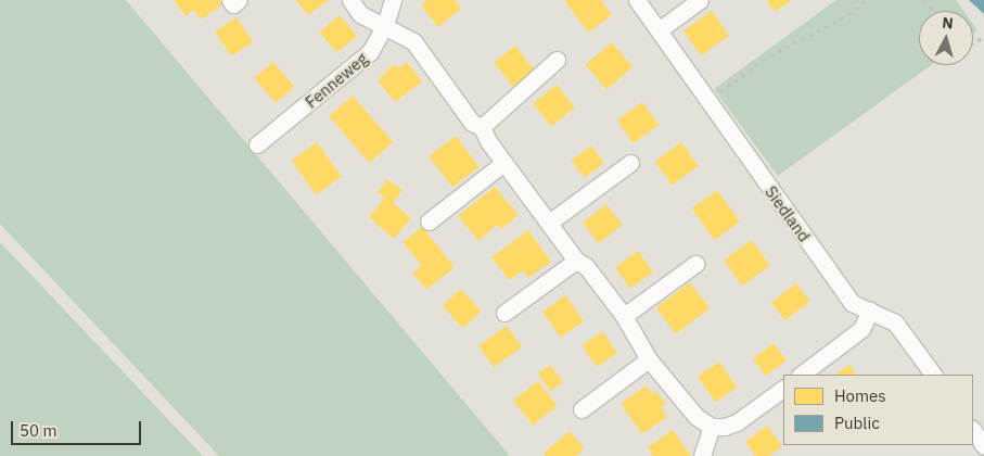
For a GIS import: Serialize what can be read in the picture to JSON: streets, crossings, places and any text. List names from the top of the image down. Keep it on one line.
{"streets":{"street":["Fenneweg","Siedland"]},"legend":["Homes","Public"],"scale_bar":"50 m","north":"top"}
